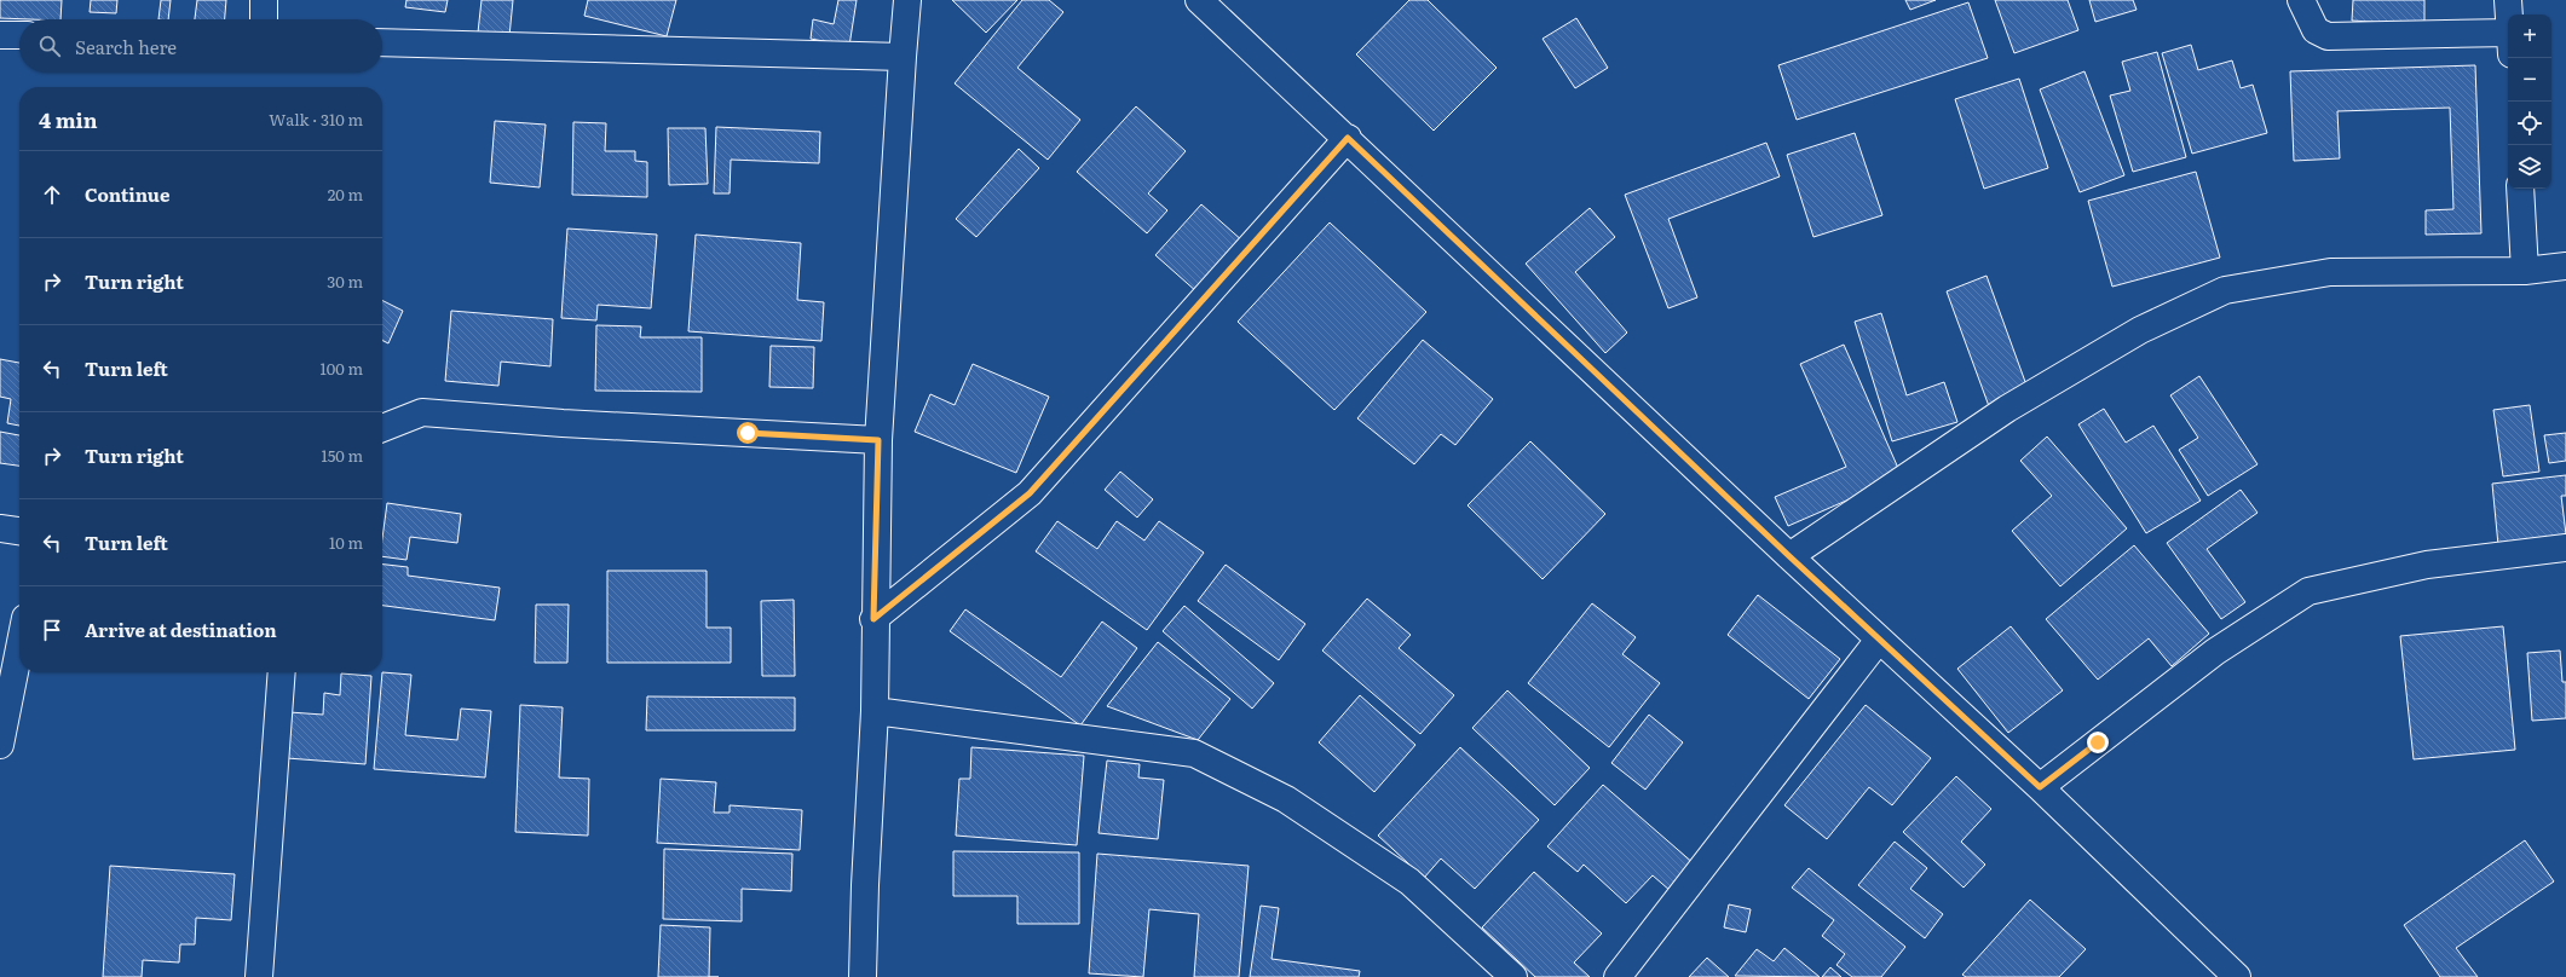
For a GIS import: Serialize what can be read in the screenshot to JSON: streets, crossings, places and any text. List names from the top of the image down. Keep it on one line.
{"page":{"map_buttons":["+","−"],"search":"Search here","heading":["4 min","Walk · 310 m"],"list":[["Continue","20 m"],["Turn right","30 m"],["Turn left","100 m"],["Turn right","150 m"],["Turn left","10 m"],"Arrive at destination"]}}
